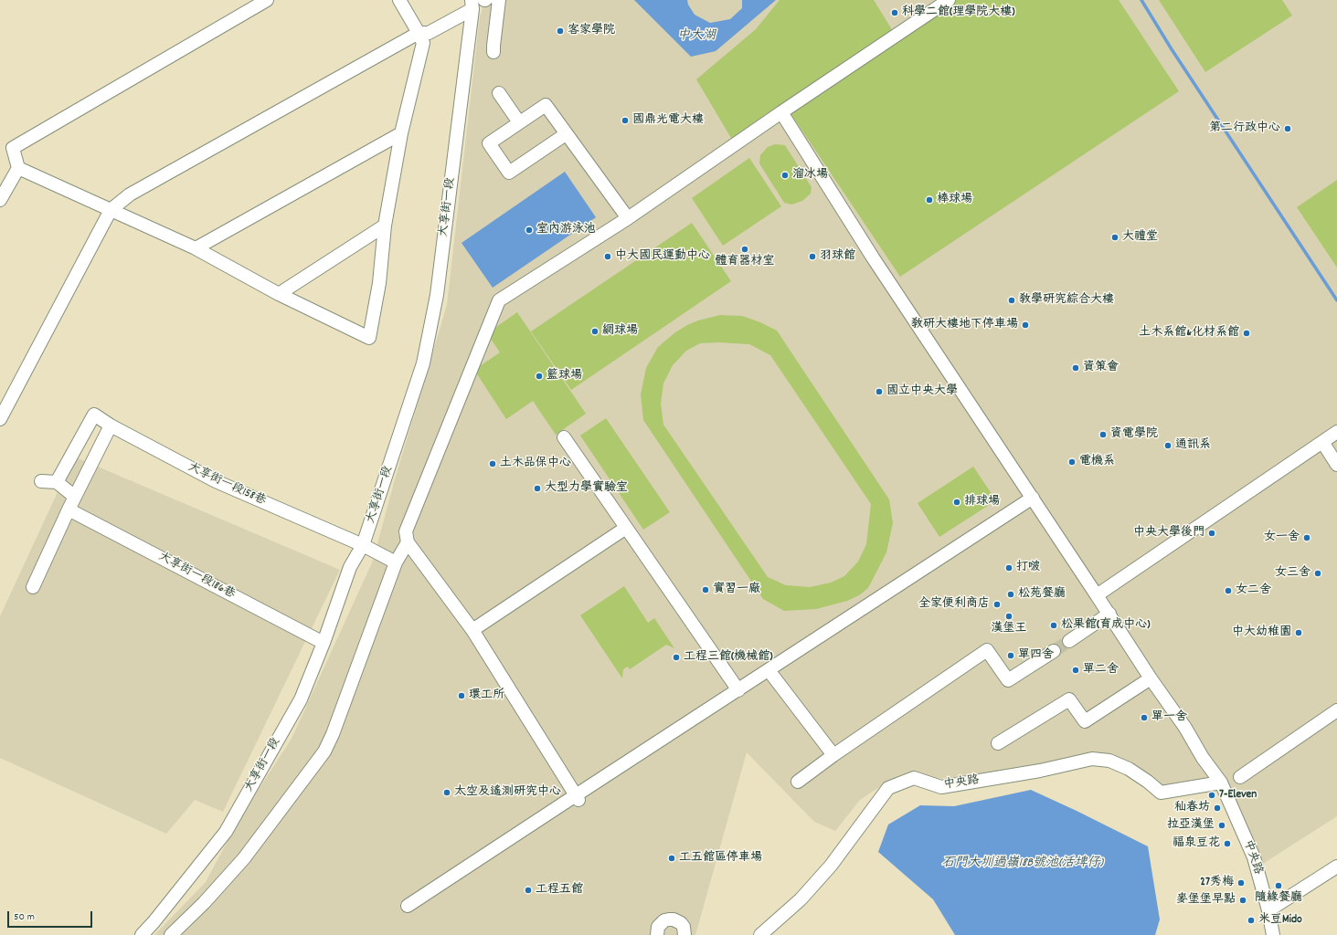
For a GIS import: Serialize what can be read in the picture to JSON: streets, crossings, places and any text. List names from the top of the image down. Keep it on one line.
{"streets":{"street":["大享街一段","大享街一段158巷","大享街一段186巷","中央路"]},"crossings":[["大享街一段","大享街一段158巷"],["大享街一段","大享街一段186巷"]],"water":["中大湖","石門大圳過嶺18B號池(活埤仔)"],"places":["科學二館(理學院大樓)","客家學院","國鼎光電大樓","第二行政中心","溜冰場","棒球場","室內游泳池","大禮堂","體育器材室","中大國民運動中心","羽球館","教學研究綜合大樓","教研大樓地下停車場","網球場","土木系館&化材系館","資策會","籃球場","國立中央大學","資電學院","通訊系","電機系","土木品保中心","大型力學實驗室","排球場","中央大學後門","女一舍","打啵","女三舍","實習一廠","女二舍","松苑餐廳","全家便利商店","漢堡王","松果館(育成中心)","中大幼稚園","單四舍","工程三館(機械館)","單二舍","環工所","單一舍","太空及遙測研究中心","7-Eleven","秈春坊","拉亞漢堡","福泉豆花","工五館區停車場","27秀梅","隨緣餐廳","工程五館","麥堡堡早點","米豆Mido"],"scale_bar":"50 m"}
